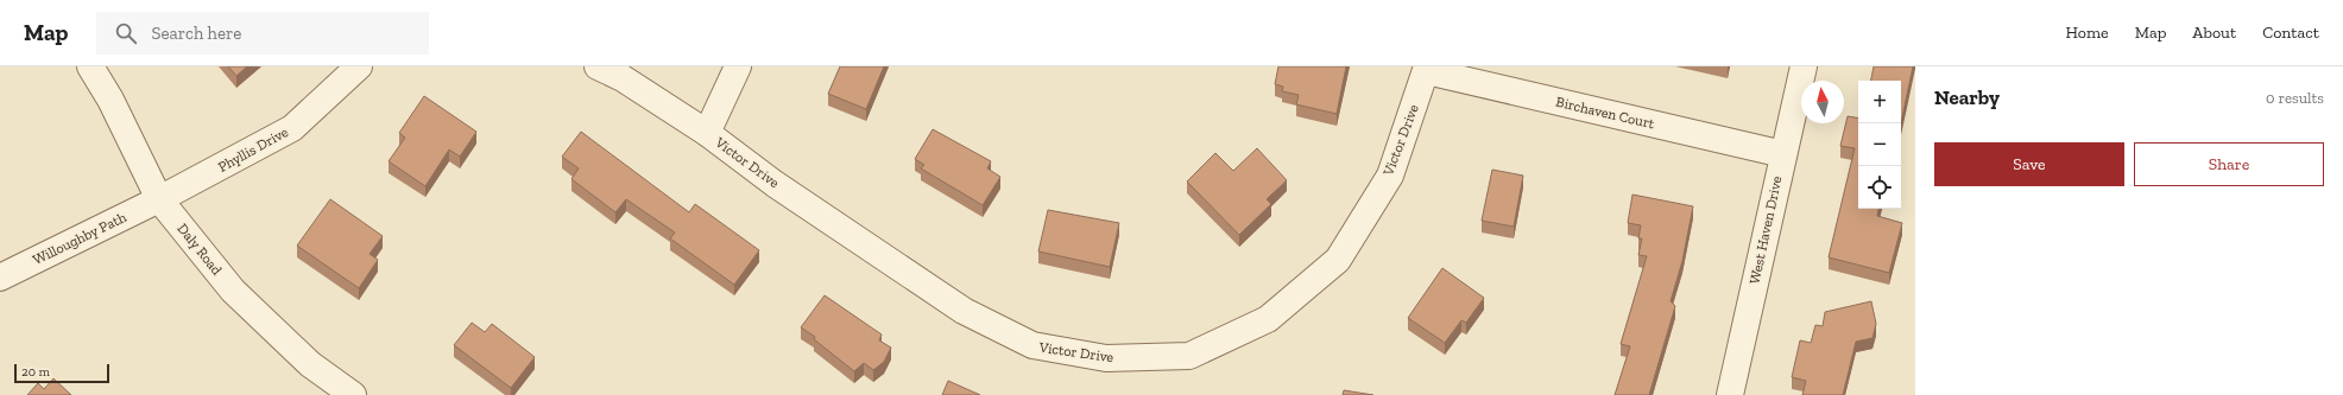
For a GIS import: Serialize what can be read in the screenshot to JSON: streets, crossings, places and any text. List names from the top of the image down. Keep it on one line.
{"streets":{"street":["Birchaven Court","Victor Drive","Phyllis Drive","West Haven Drive","Willoughby Path","Daly Road"]},"crossings":[["Birchaven Court","Victor Drive"],["Birchaven Court","West Haven Drive"],["Phyllis Drive","Willoughby Path"],["Phyllis Drive","Daly Road"],["Willoughby Path","Daly Road"]],"scale_bar":"20 m","north":"top","page":{"header":"Map","search":"Search here","nav":["Home","Map","About","Contact"],"heading":["Nearby","0 results"],"map_buttons":["+","−"],"buttons":["Save","Share"],"scale":"20 m"}}
